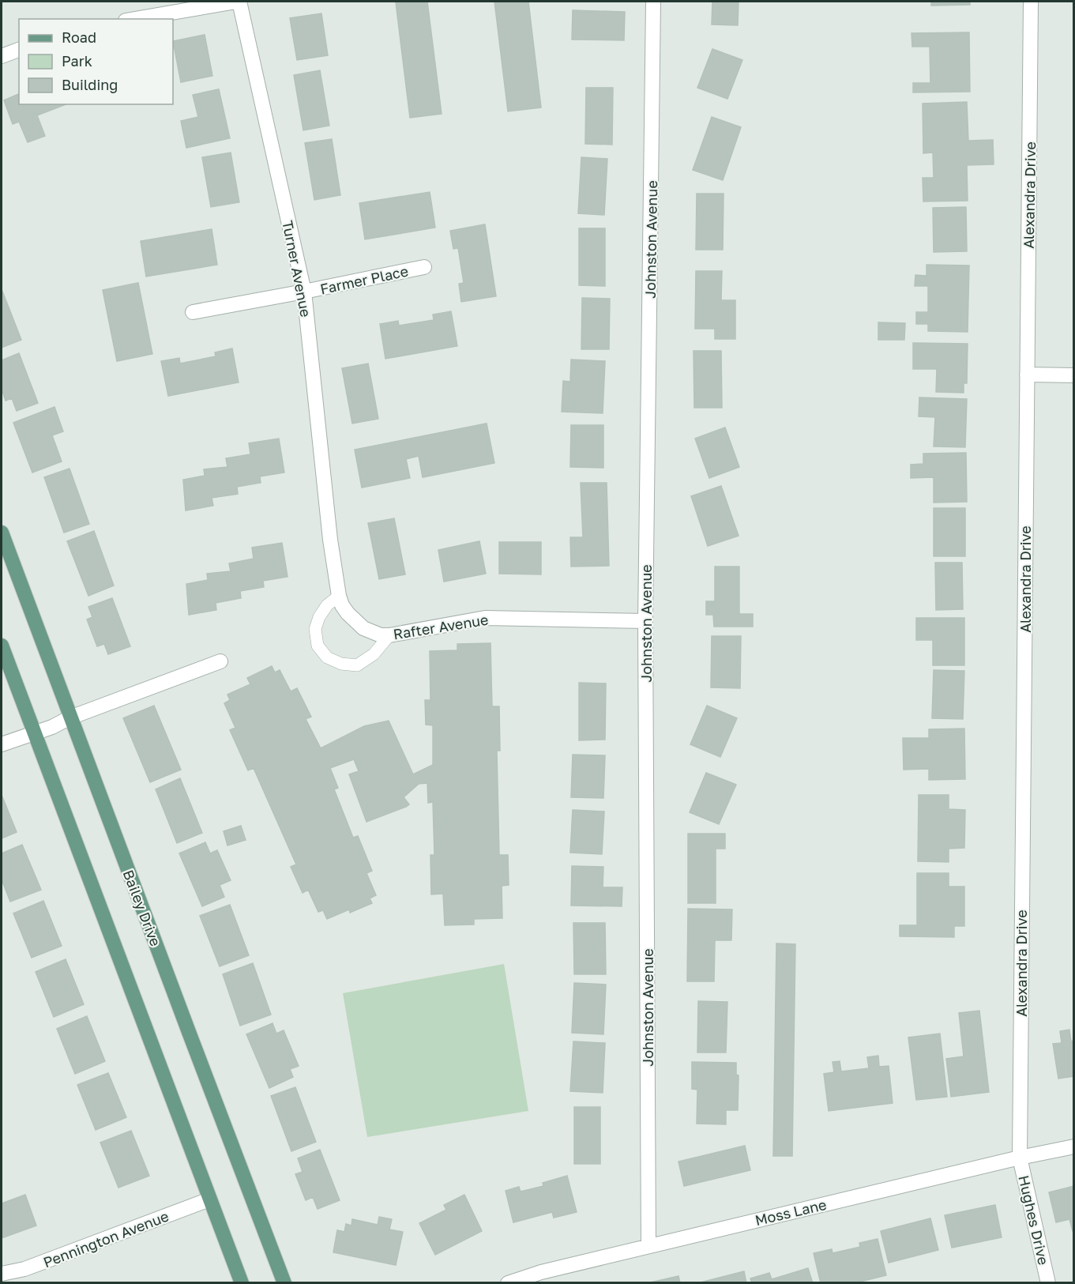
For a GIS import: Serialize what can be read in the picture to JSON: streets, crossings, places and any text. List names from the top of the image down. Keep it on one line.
{"streets":{"main road":["Bailey Drive"],"street":["Alexandra Drive","Johnston Avenue","Turner Avenue","Farmer Place","Rafter Avenue","Moss Lane","Hughes Drive","Pennington Avenue"]},"crossings":[["Alexandra Drive","Moss Lane"],["Alexandra Drive","Hughes Drive"],["Johnston Avenue","Rafter Avenue"],["Johnston Avenue","Moss Lane"],["Turner Avenue","Farmer Place"],["Turner Avenue","Rafter Avenue"],["Moss Lane","Hughes Drive"]],"legend":["Road","Park","Building"]}
